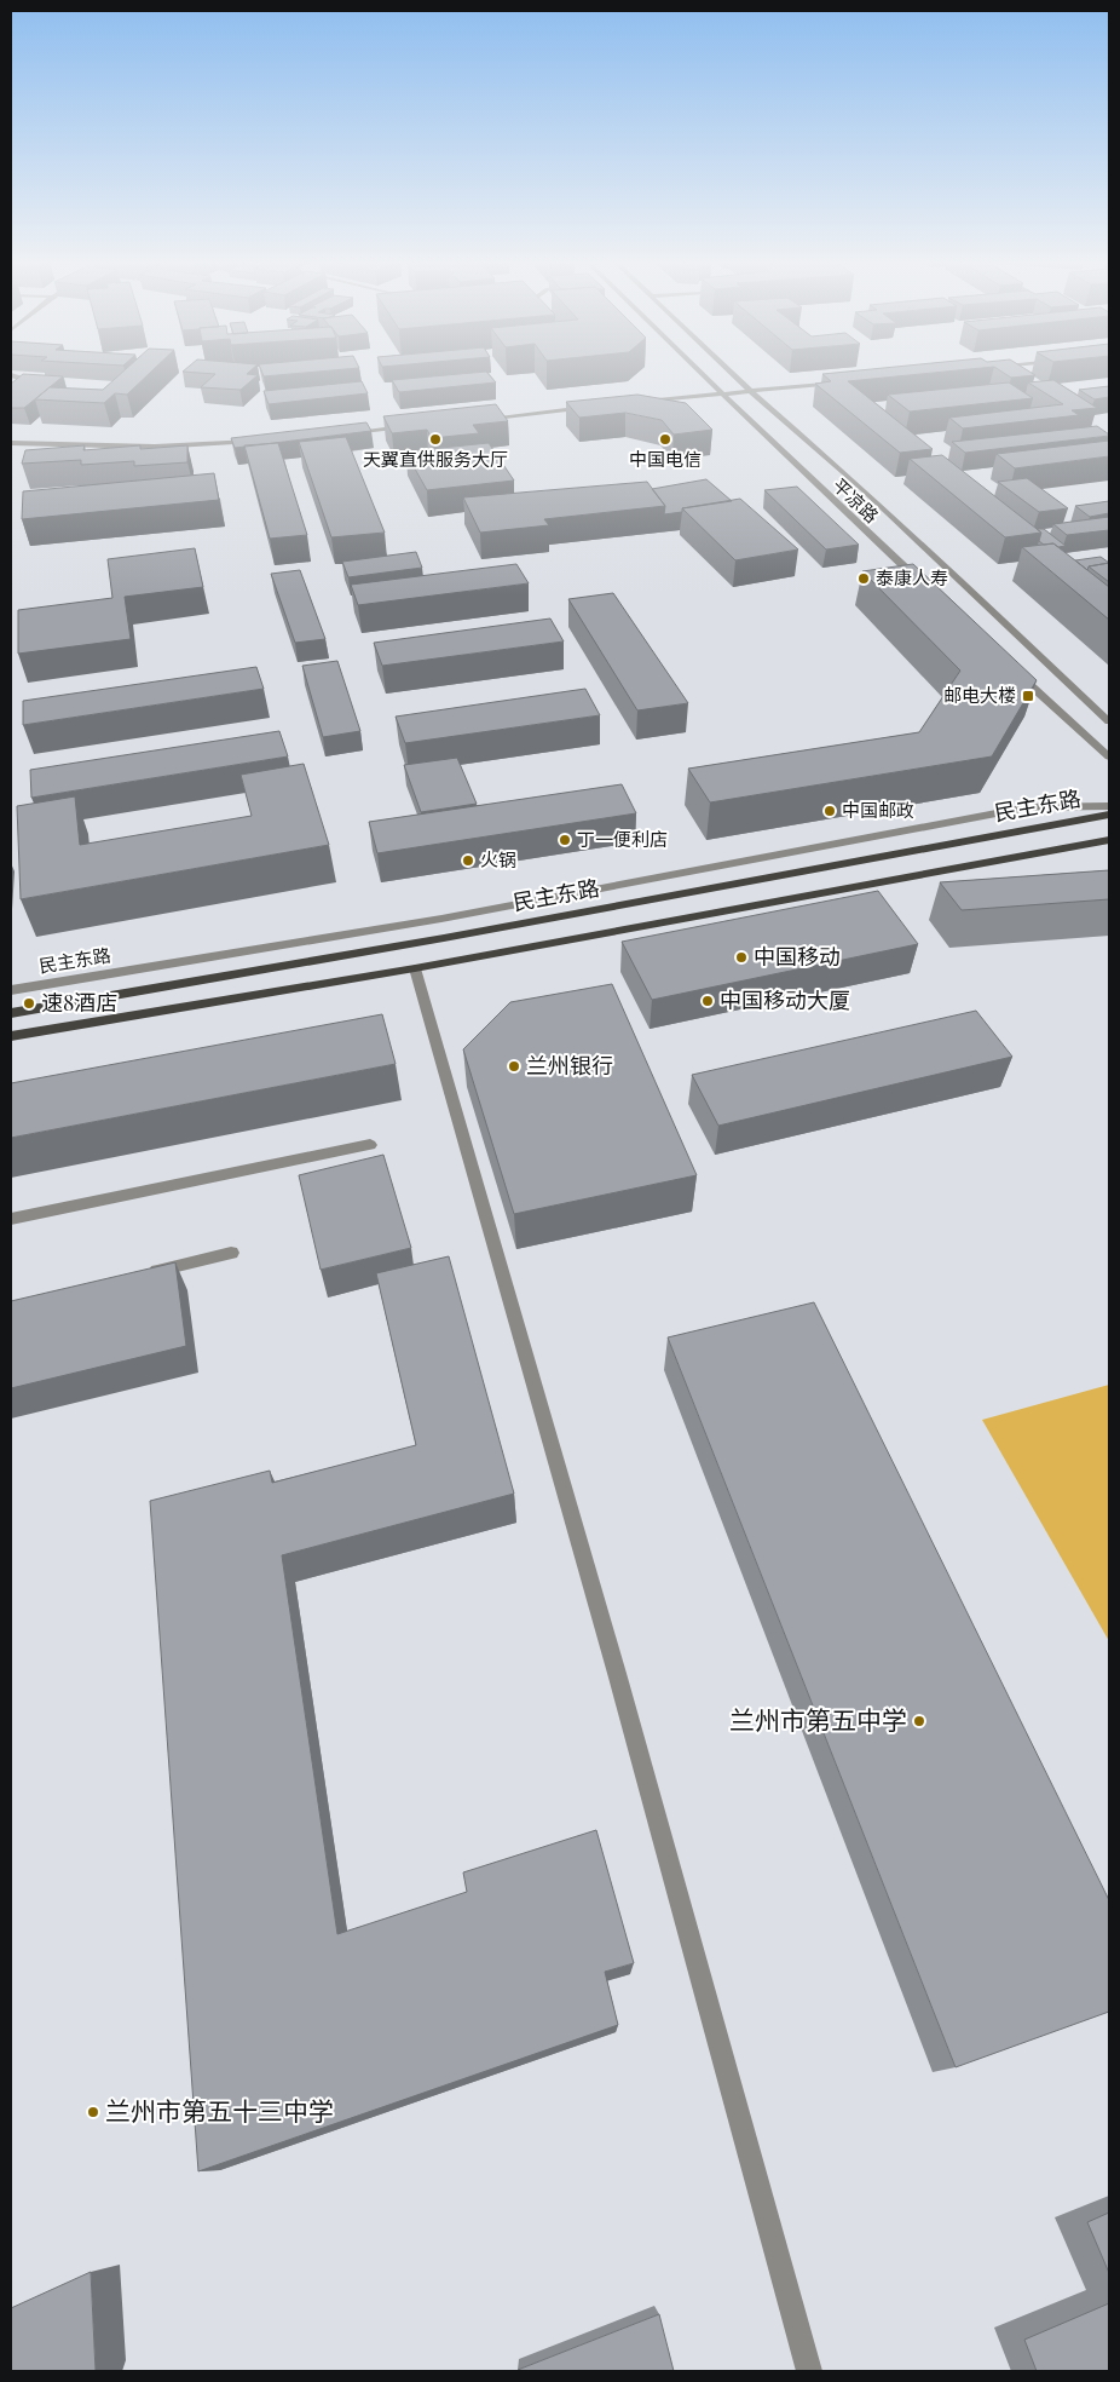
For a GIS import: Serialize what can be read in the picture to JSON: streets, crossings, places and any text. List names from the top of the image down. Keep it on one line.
{"streets":{"main road":["民主东路"],"street":["平凉路"]},"places":{"other":["天翼直供服务大厅","中国电信","泰康人寿","中国邮政","丁一便利店","火锅","中国移动","中国移动大厦","速8酒店","兰州银行","兰州市第五中学","兰州市第五十三中学"],"transit":["邮电大楼"]}}
